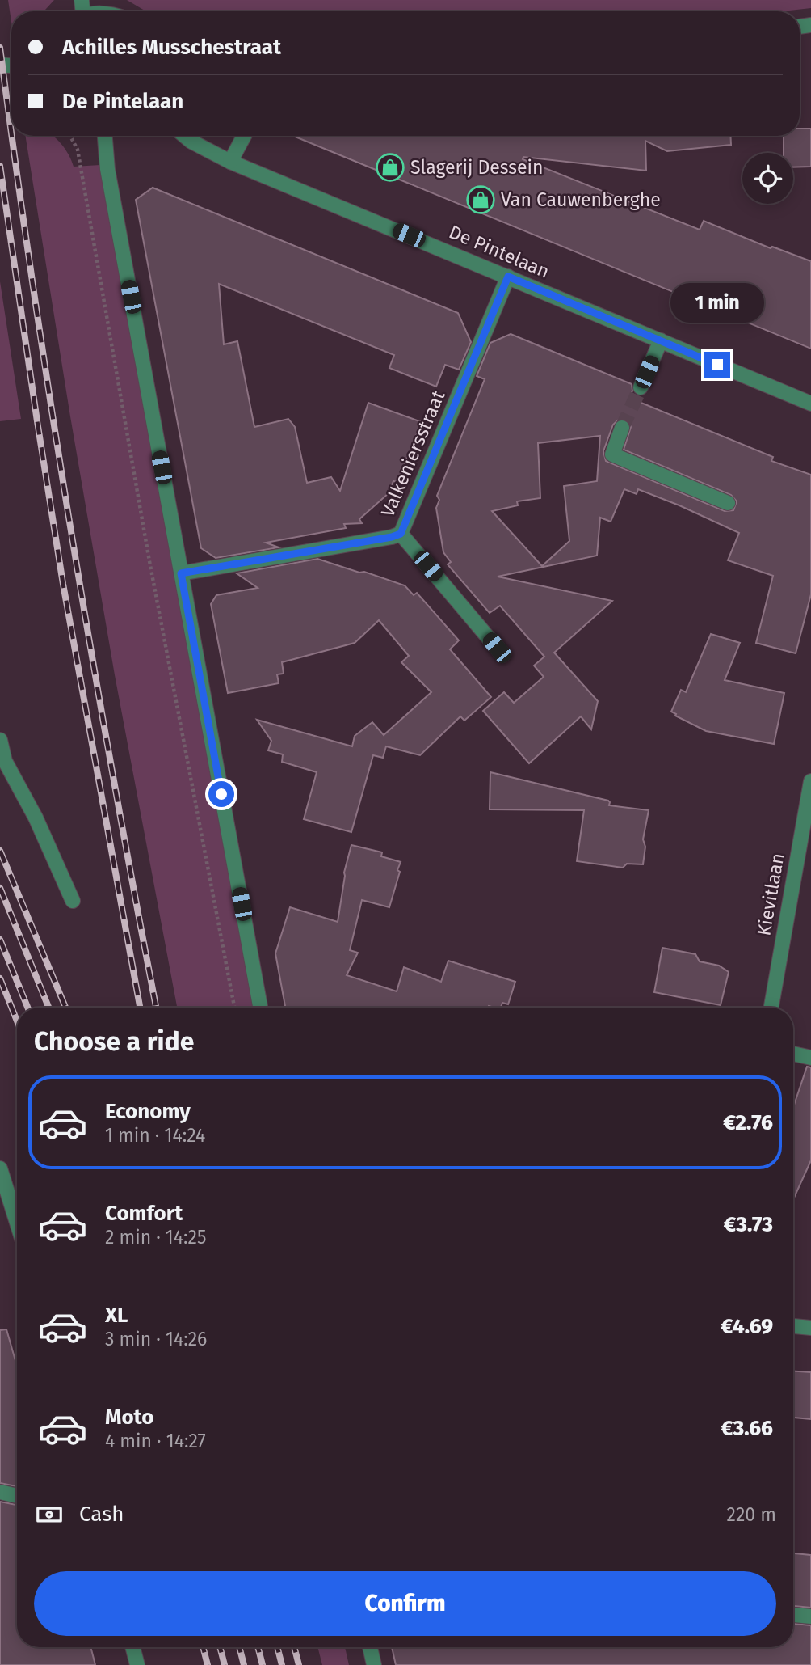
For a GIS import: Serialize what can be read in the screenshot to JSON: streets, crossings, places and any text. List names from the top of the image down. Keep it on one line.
{"streets":{"street":["De Pintelaan","Valkeniersstraat","Kievitlaan"]},"crossings":[["De Pintelaan","Valkeniersstraat"]],"places":{"shop":["Slagerij Dessein","Van Cauwenberghe"]},"page":{"banner":["Achilles Musschestraat","De Pintelaan"],"bubble":"1 min","heading":"Choose a ride","list":[{"name":"Economy","note":"1 min · 14:24","value":"€2.76"},{"name":"Comfort","note":"2 min · 14:25","value":"€3.73"},{"name":"XL","note":"3 min · 14:26","value":"€4.69"},{"name":"Moto","note":"4 min · 14:27","value":"€3.66"}],"pay":["Cash","220 m"],"buttons":"Confirm"}}
